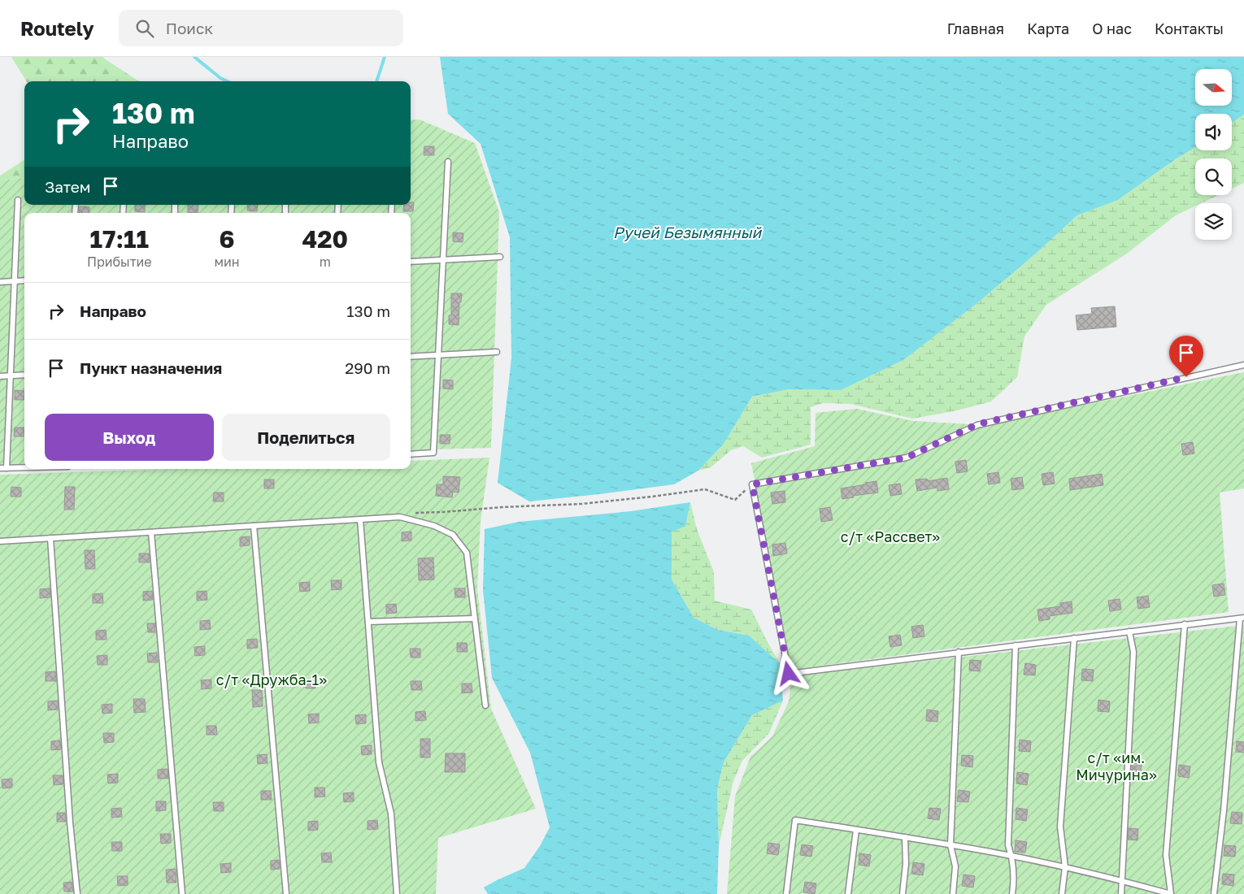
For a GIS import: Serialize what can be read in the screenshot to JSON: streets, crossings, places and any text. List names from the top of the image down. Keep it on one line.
{"water":["Ручей Безымянный"],"parks":["с/т «Рассвет»","с/т «Дружба-1»","с/т «им. Мичурина»"],"north":"right","page":{"header":"Routely","search":"Поиск","nav":["Главная","Карта","О нас","Контакты"],"turn":["130 m","Направо"],"then":"Затем","eta":["17:11","Прибытие","6","мин","420","m"],"list":[{"name":"Направо","value":"130 m"},{"name":"Пункт назначения","value":"290 m"}],"buttons":["Выход","Поделиться"]}}
